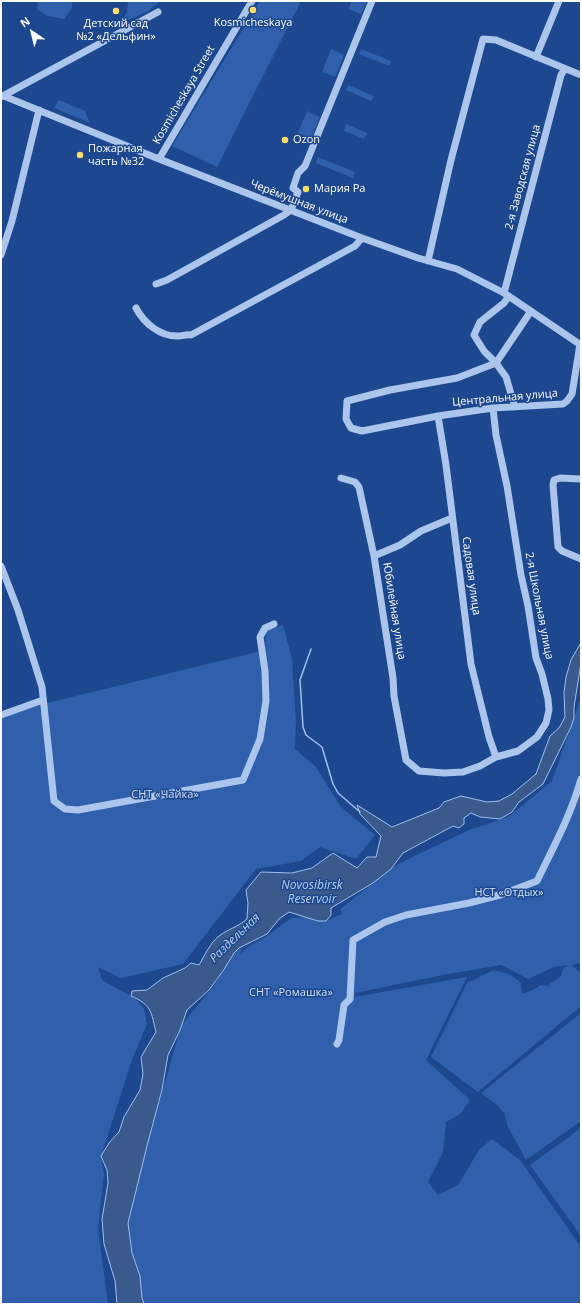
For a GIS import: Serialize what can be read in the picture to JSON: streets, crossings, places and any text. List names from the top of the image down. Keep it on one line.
{"streets":{"street":["Kosmicheskaya Street","2-я Заводская улица","Черёмушная улица","Центральная улица","Садовая улица","2-я Школьная улица","Юбилейная улица"]},"crossings":[["Kosmicheskaya Street","Черёмушная улица"],["2-я Заводская улица","Черёмушная улица"],["Черёмушная улица","Центральная улица"],["Центральная улица","Садовая улица"],["Центральная улица","2-я Школьная улица"],["Садовая улица","2-я Школьная улица"],["2-я Школьная улица","Юбилейная улица"]],"water":["Novosibirsk Reservoir","Раздельная"],"parks":["СНТ «Чайка»","НСТ «Отдых»","СНТ «Ромашка»"],"places":["Kosmicheskaya","Детский сад №2 «Дельфин»","Ozon","Пожарная часть №32","Мария Ра"],"north":"top left"}
